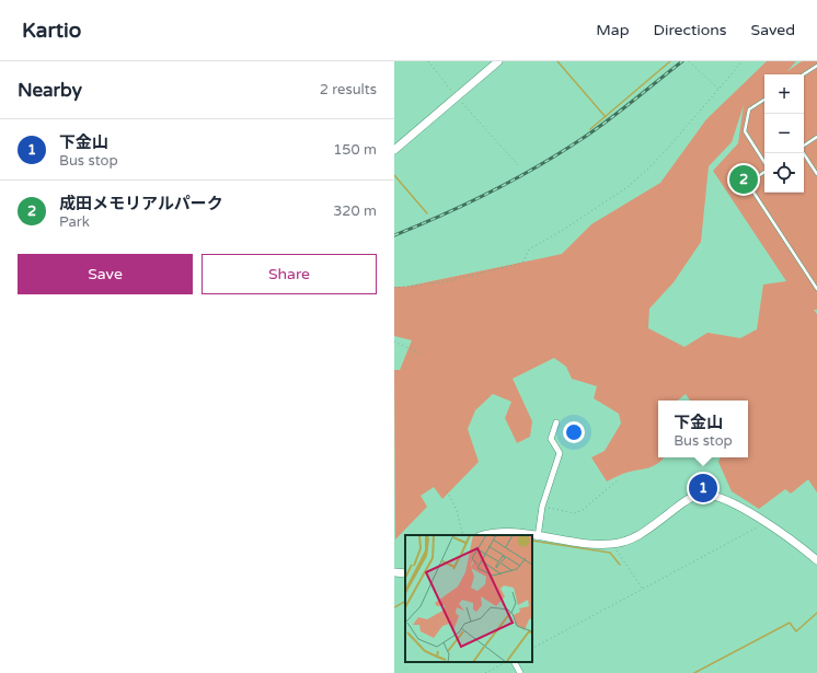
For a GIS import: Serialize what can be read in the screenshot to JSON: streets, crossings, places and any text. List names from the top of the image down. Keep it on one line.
{"page":{"header":"Kartio","nav":["Map","Directions","Saved"],"heading":["Nearby","2 results"],"map_buttons":["+","−"],"list":[{"mark":"1","name":"下金山","note":"Bus stop","value":"150 m"},{"mark":"2","name":"成田メモリアルパーク","note":"Park","value":"320 m"}],"pins":["2","1"],"buttons":["Save","Share"],"popup":["下金山","Bus stop"]}}
